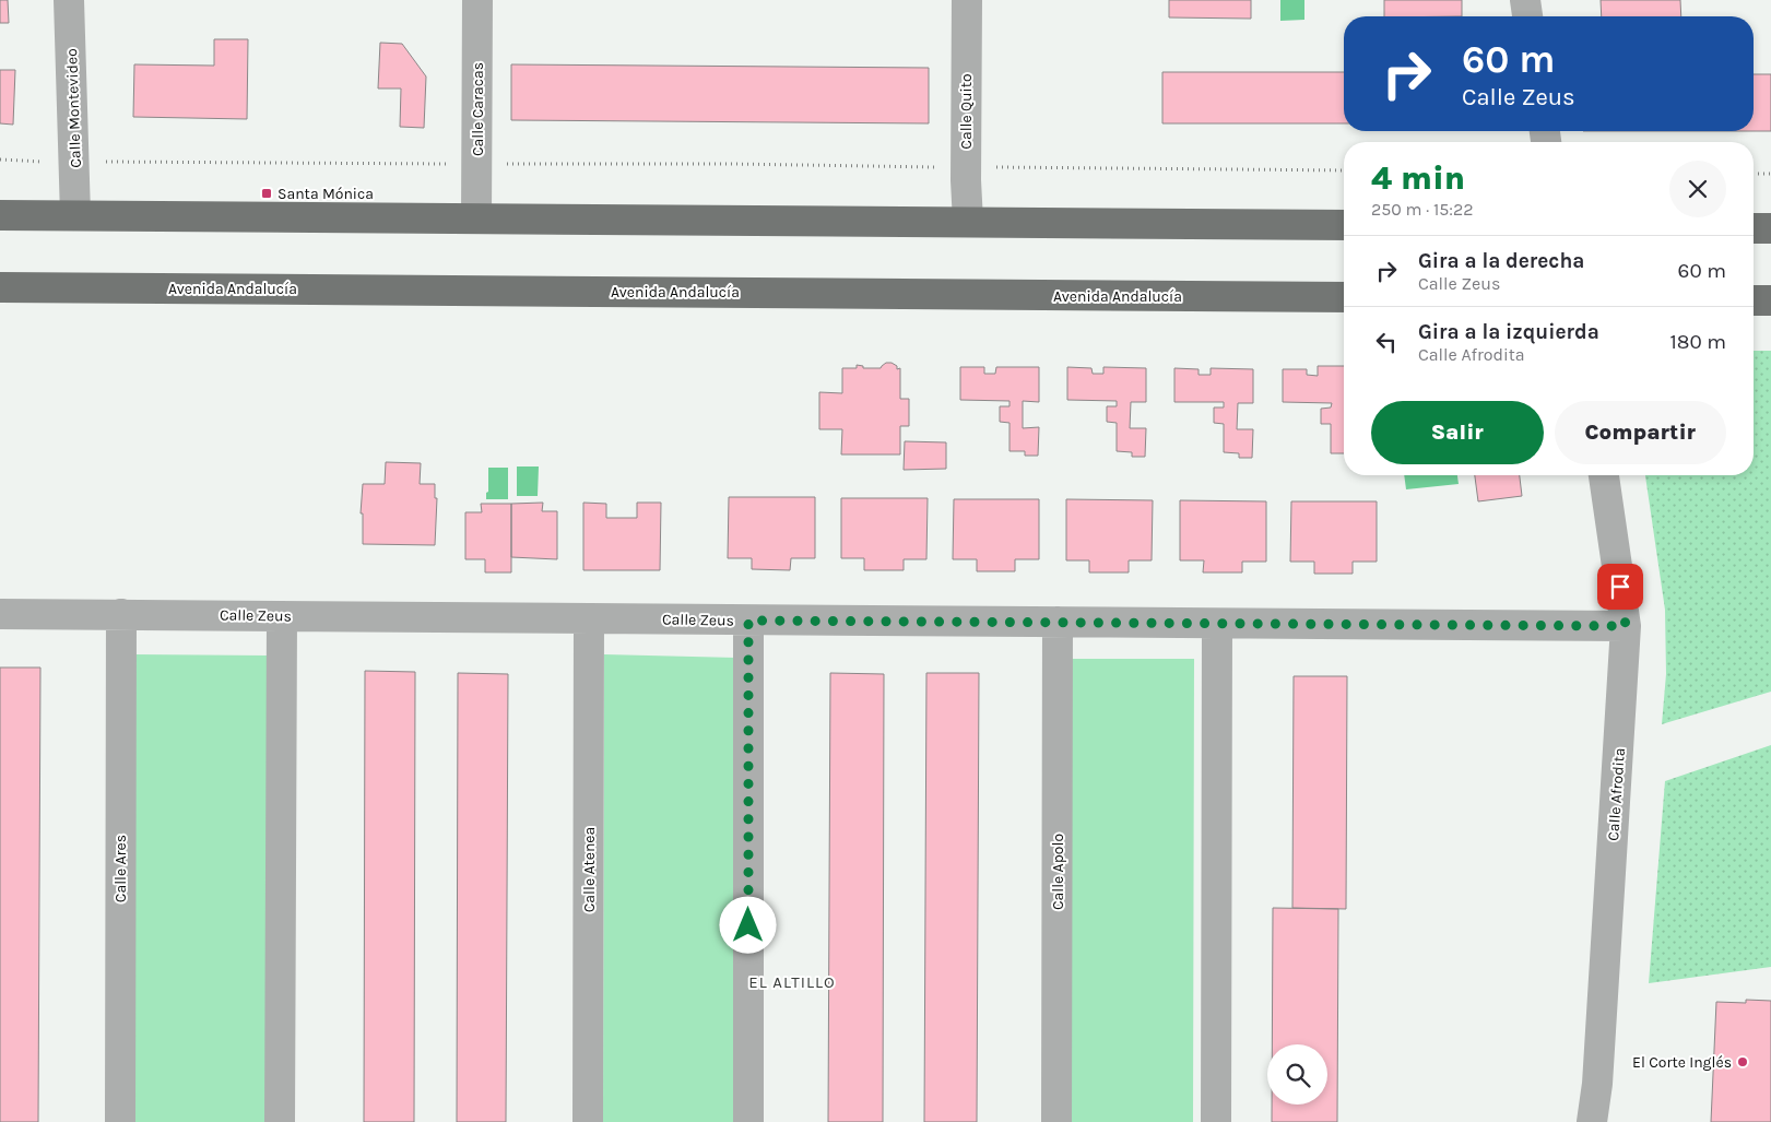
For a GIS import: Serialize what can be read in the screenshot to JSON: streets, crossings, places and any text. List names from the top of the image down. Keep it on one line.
{"streets":{"main road":["Avenida Andalucía"],"street":["Calle Montevideo","Calle Caracas","Calle Quito","Calle Zeus","Calle Afrodita","Calle Ares","Calle Atenea","Calle Apolo"]},"crossings":[["Calle Zeus","Calle Afrodita"],["Calle Zeus","Calle Ares"],["Calle Zeus","Calle Atenea"],["Calle Zeus","Calle Apolo"]],"districts":["EL ALTILLO"],"places":{"transit":["Santa Mónica"],"other":["El Corte Inglés"]},"page":{"turn":["60 m","Calle Zeus"],"heading":["4 min","250 m · 15:22"],"list":[{"name":"Gira a la derecha","note":"Calle Zeus","value":"60 m"},{"name":"Gira a la izquierda","note":"Calle Afrodita","value":"180 m"}],"buttons":["Salir","Compartir"]}}
